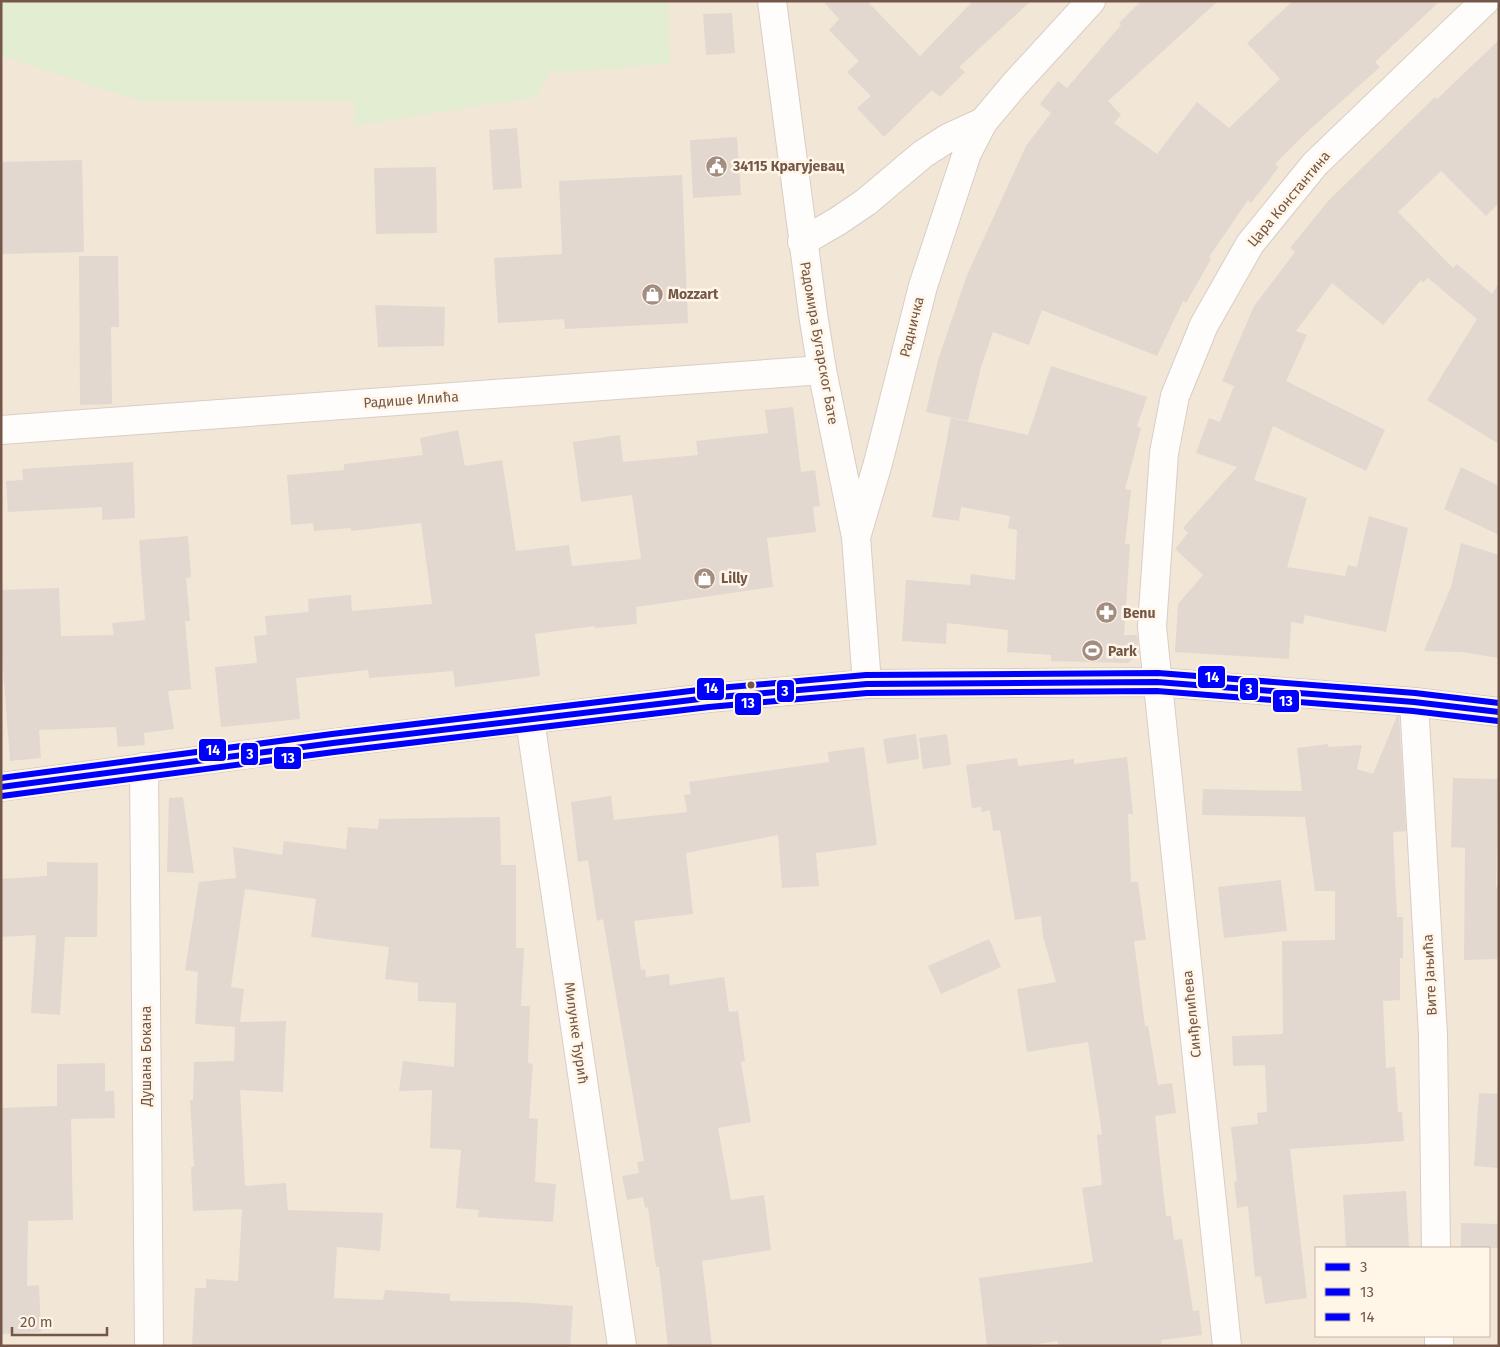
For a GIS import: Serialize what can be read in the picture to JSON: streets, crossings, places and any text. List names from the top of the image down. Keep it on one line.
{"streets":{"street":["Цара Константина","Радничка","Радомира Бугарског Бате","Радише Илића","Вите Јањића","Синђелићева","Милунке Ђурић","Душана Бокана"]},"crossings":[["Цара Константина","Синђелићева"],["Радничка","Радомира Бугарског Бате"],["Радомира Бугарског Бате","Радише Илића"]],"places":{"public building":["34115 Крагујевац"],"shop":["Mozzart","Lilly"],"pharmacy":["Benu"],"sports":["Park"]},"lines":["transit line 14","transit line 3","transit line 13"],"legend":["3","13","14"],"scale_bar":"20 m"}
